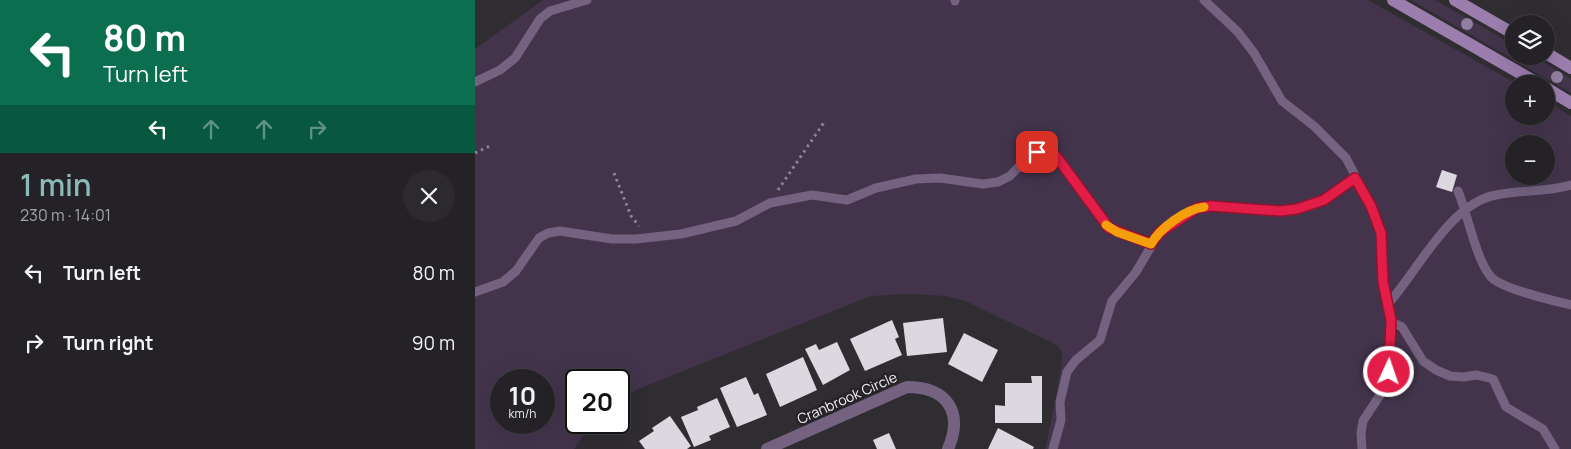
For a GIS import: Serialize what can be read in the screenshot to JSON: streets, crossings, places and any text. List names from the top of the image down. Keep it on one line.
{"streets":{"street":["Cranbrook Circle"]},"page":{"turn":["80 m","Turn left"],"map_buttons":["+","−"],"heading":["1 min","230 m · 14:01"],"list":[{"name":"Turn left","value":"80 m"},{"name":"Turn right","value":"90 m"}],"speed":"10 km/h","limit":"20"}}
